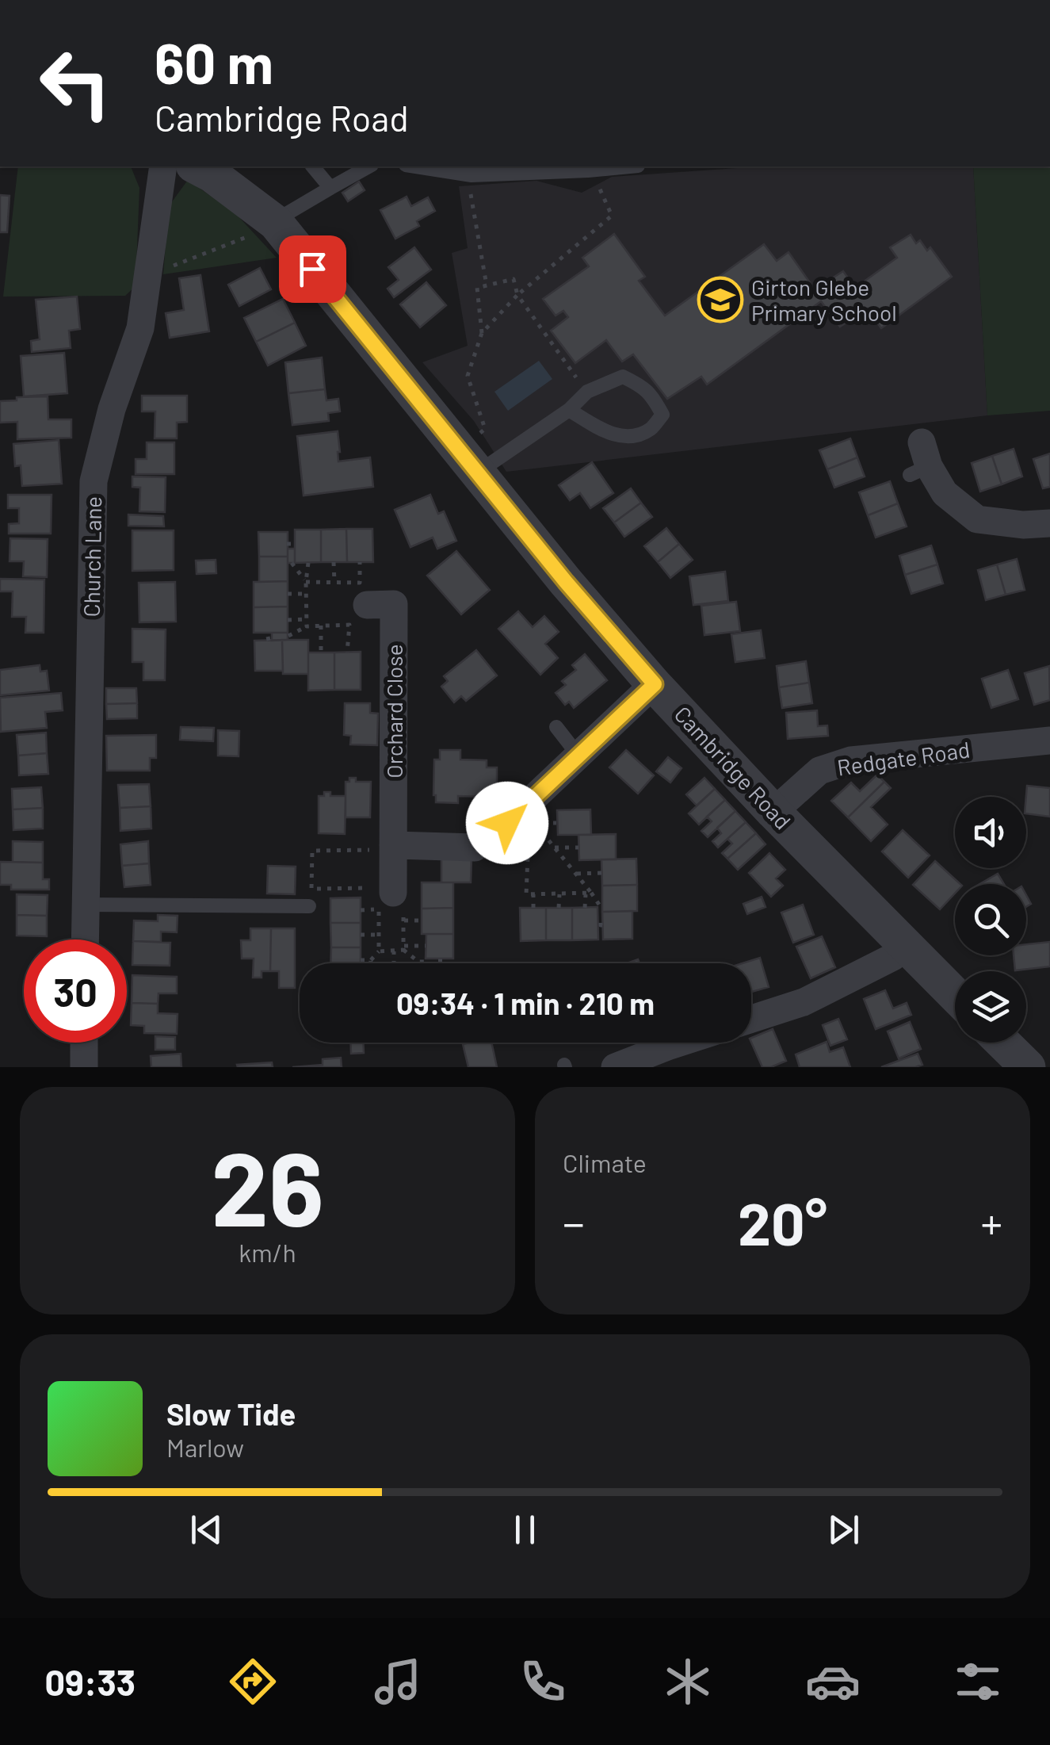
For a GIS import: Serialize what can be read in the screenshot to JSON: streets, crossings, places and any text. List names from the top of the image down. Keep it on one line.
{"streets":{"street":["Church Lane","Orchard Close","Redgate Road","Cambridge Road"]},"crossings":[["Redgate Road","Cambridge Road"]],"places":{"school or university":["Girton Glebe Primary School"]},"page":{"turn":["60 m","Cambridge Road"],"limit":"30","trip":"09:34 · 1 min · 210 m","tile":[["26","km/h"],"Climate"],"heat":["−","20°","+"],"song":["Slow Tide","Marlow"],"tabs":"09:33"}}
